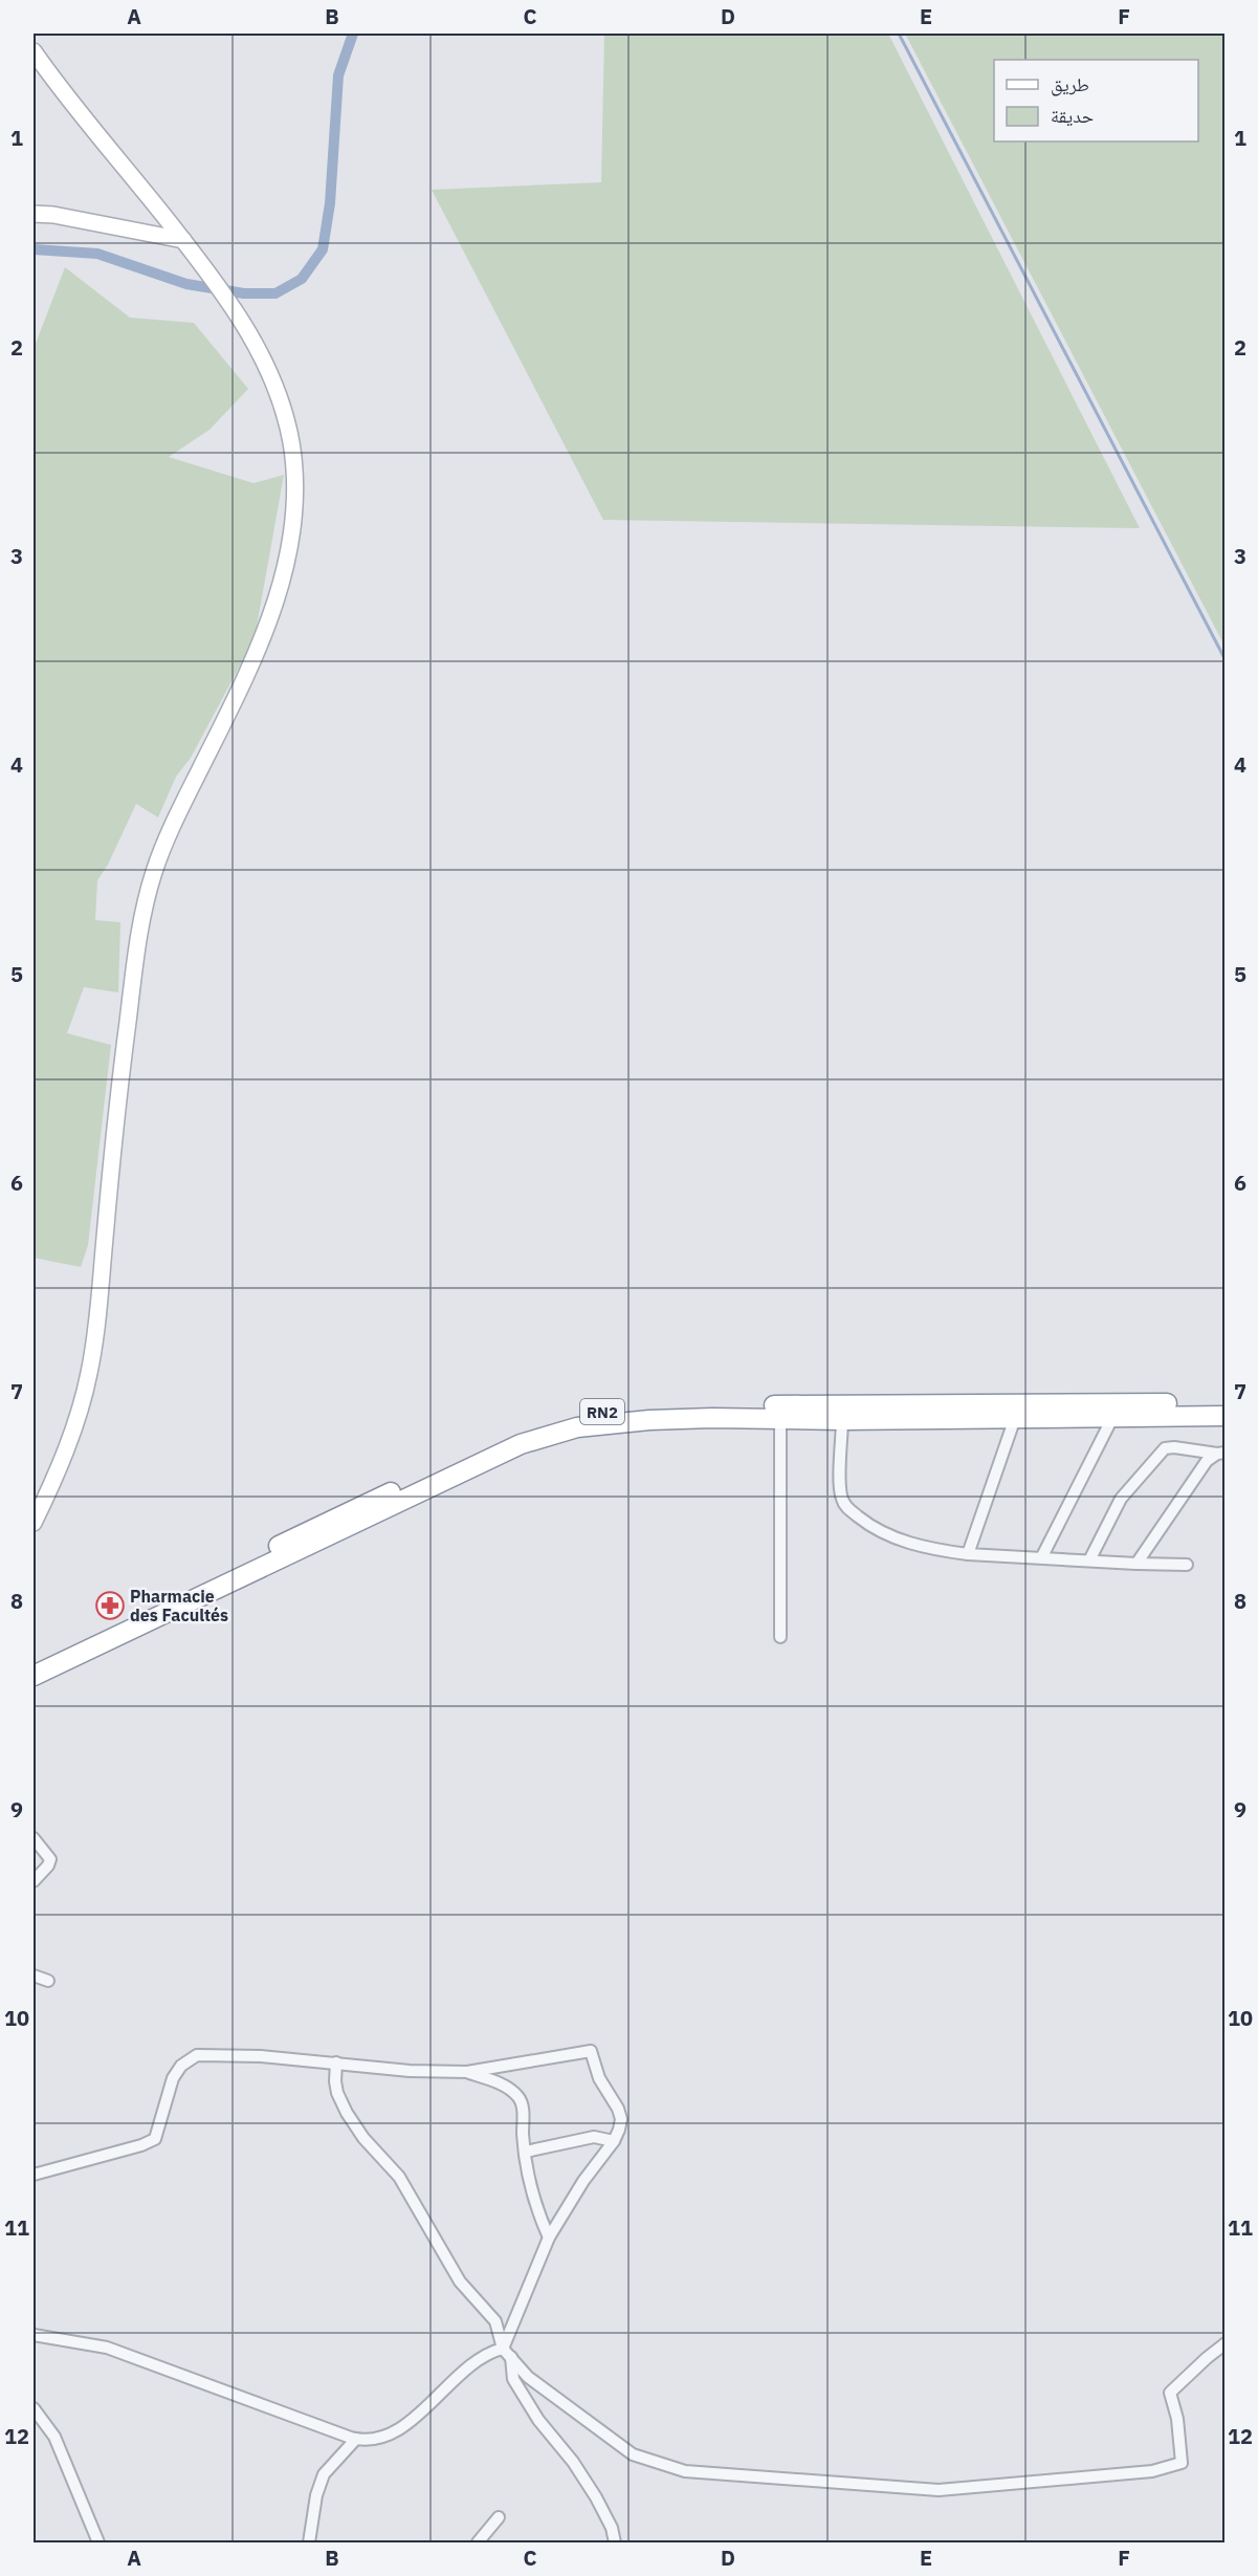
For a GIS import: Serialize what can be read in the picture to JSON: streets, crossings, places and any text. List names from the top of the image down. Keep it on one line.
{"streets":{"highway":["RN2"]},"places":{"pharmacy":["Pharmacie des Facultés"]},"legend":["طريق","حديقة"],"grid":{"columns":["A","B","C","D","E","F"],"rows":["1","2","3","4","5","6","7","8","9","10","11","12"]}}
